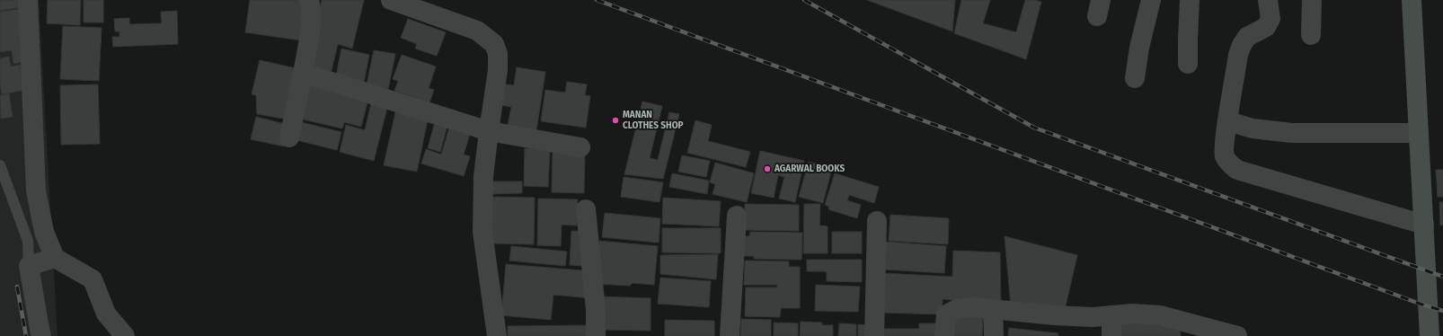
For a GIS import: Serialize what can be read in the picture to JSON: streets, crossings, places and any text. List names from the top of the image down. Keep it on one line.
{"places":["MANAN CLOTHES SHOP","AGARWAL BOOKS"]}
